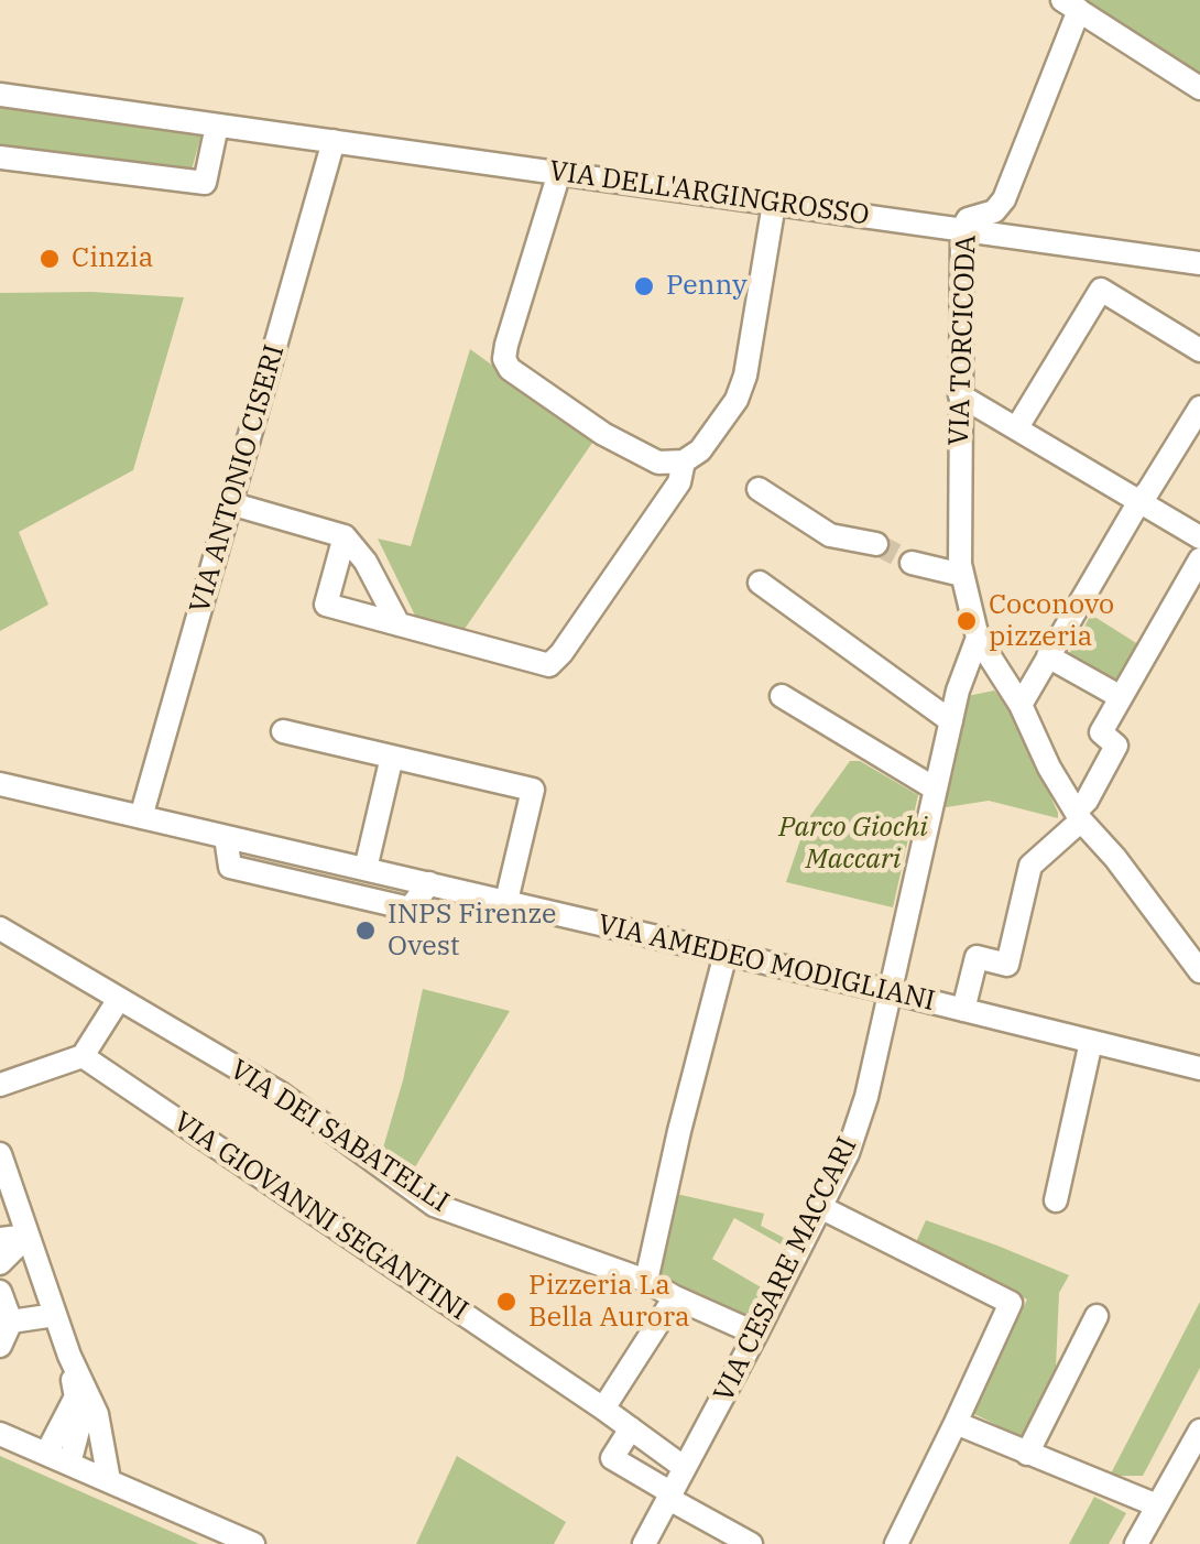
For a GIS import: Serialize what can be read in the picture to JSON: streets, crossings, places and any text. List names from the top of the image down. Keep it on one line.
{"streets":{"street":["VIA DELL'ARGINGROSSO","VIA TORCICODA","VIA ANTONIO CISERI","VIA AMEDEO MODIGLIANI","VIA DEI SABATELLI","VIA GIOVANNI SEGANTINI","VIA CESARE MACCARI"]},"crossings":[["VIA DELL'ARGINGROSSO","VIA TORCICODA"],["VIA DELL'ARGINGROSSO","VIA ANTONIO CISERI"],["VIA TORCICODA","VIA AMEDEO MODIGLIANI"],["VIA TORCICODA","VIA CESARE MACCARI"],["VIA ANTONIO CISERI","VIA AMEDEO MODIGLIANI"],["VIA AMEDEO MODIGLIANI","VIA CESARE MACCARI"],["VIA DEI SABATELLI","VIA CESARE MACCARI"],["VIA GIOVANNI SEGANTINI","VIA CESARE MACCARI"]],"parks":["Parco Giochi Maccari"],"places":["Cinzia","Penny","Coconovo pizzeria","INPS Firenze Ovest","Pizzeria La Bella Aurora"]}
